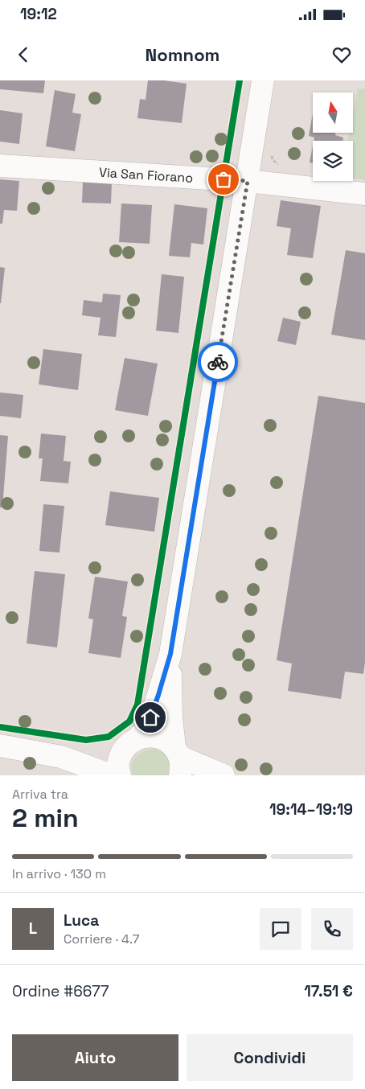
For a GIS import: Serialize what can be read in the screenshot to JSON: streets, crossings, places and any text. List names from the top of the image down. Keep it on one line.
{"streets":{"street":["Via San Fiorano"]},"north":"top","page":{"status":"19:12","header":"Nomnom","heading":["2 min","Arriva tra","19:14–19:19"],"panel":["Luca","Corriere · 4.7","Ordine #6677","17.51 €"],"bar":"In arrivo · 130 m","round":"L","buttons":["Aiuto","Condividi"]}}
